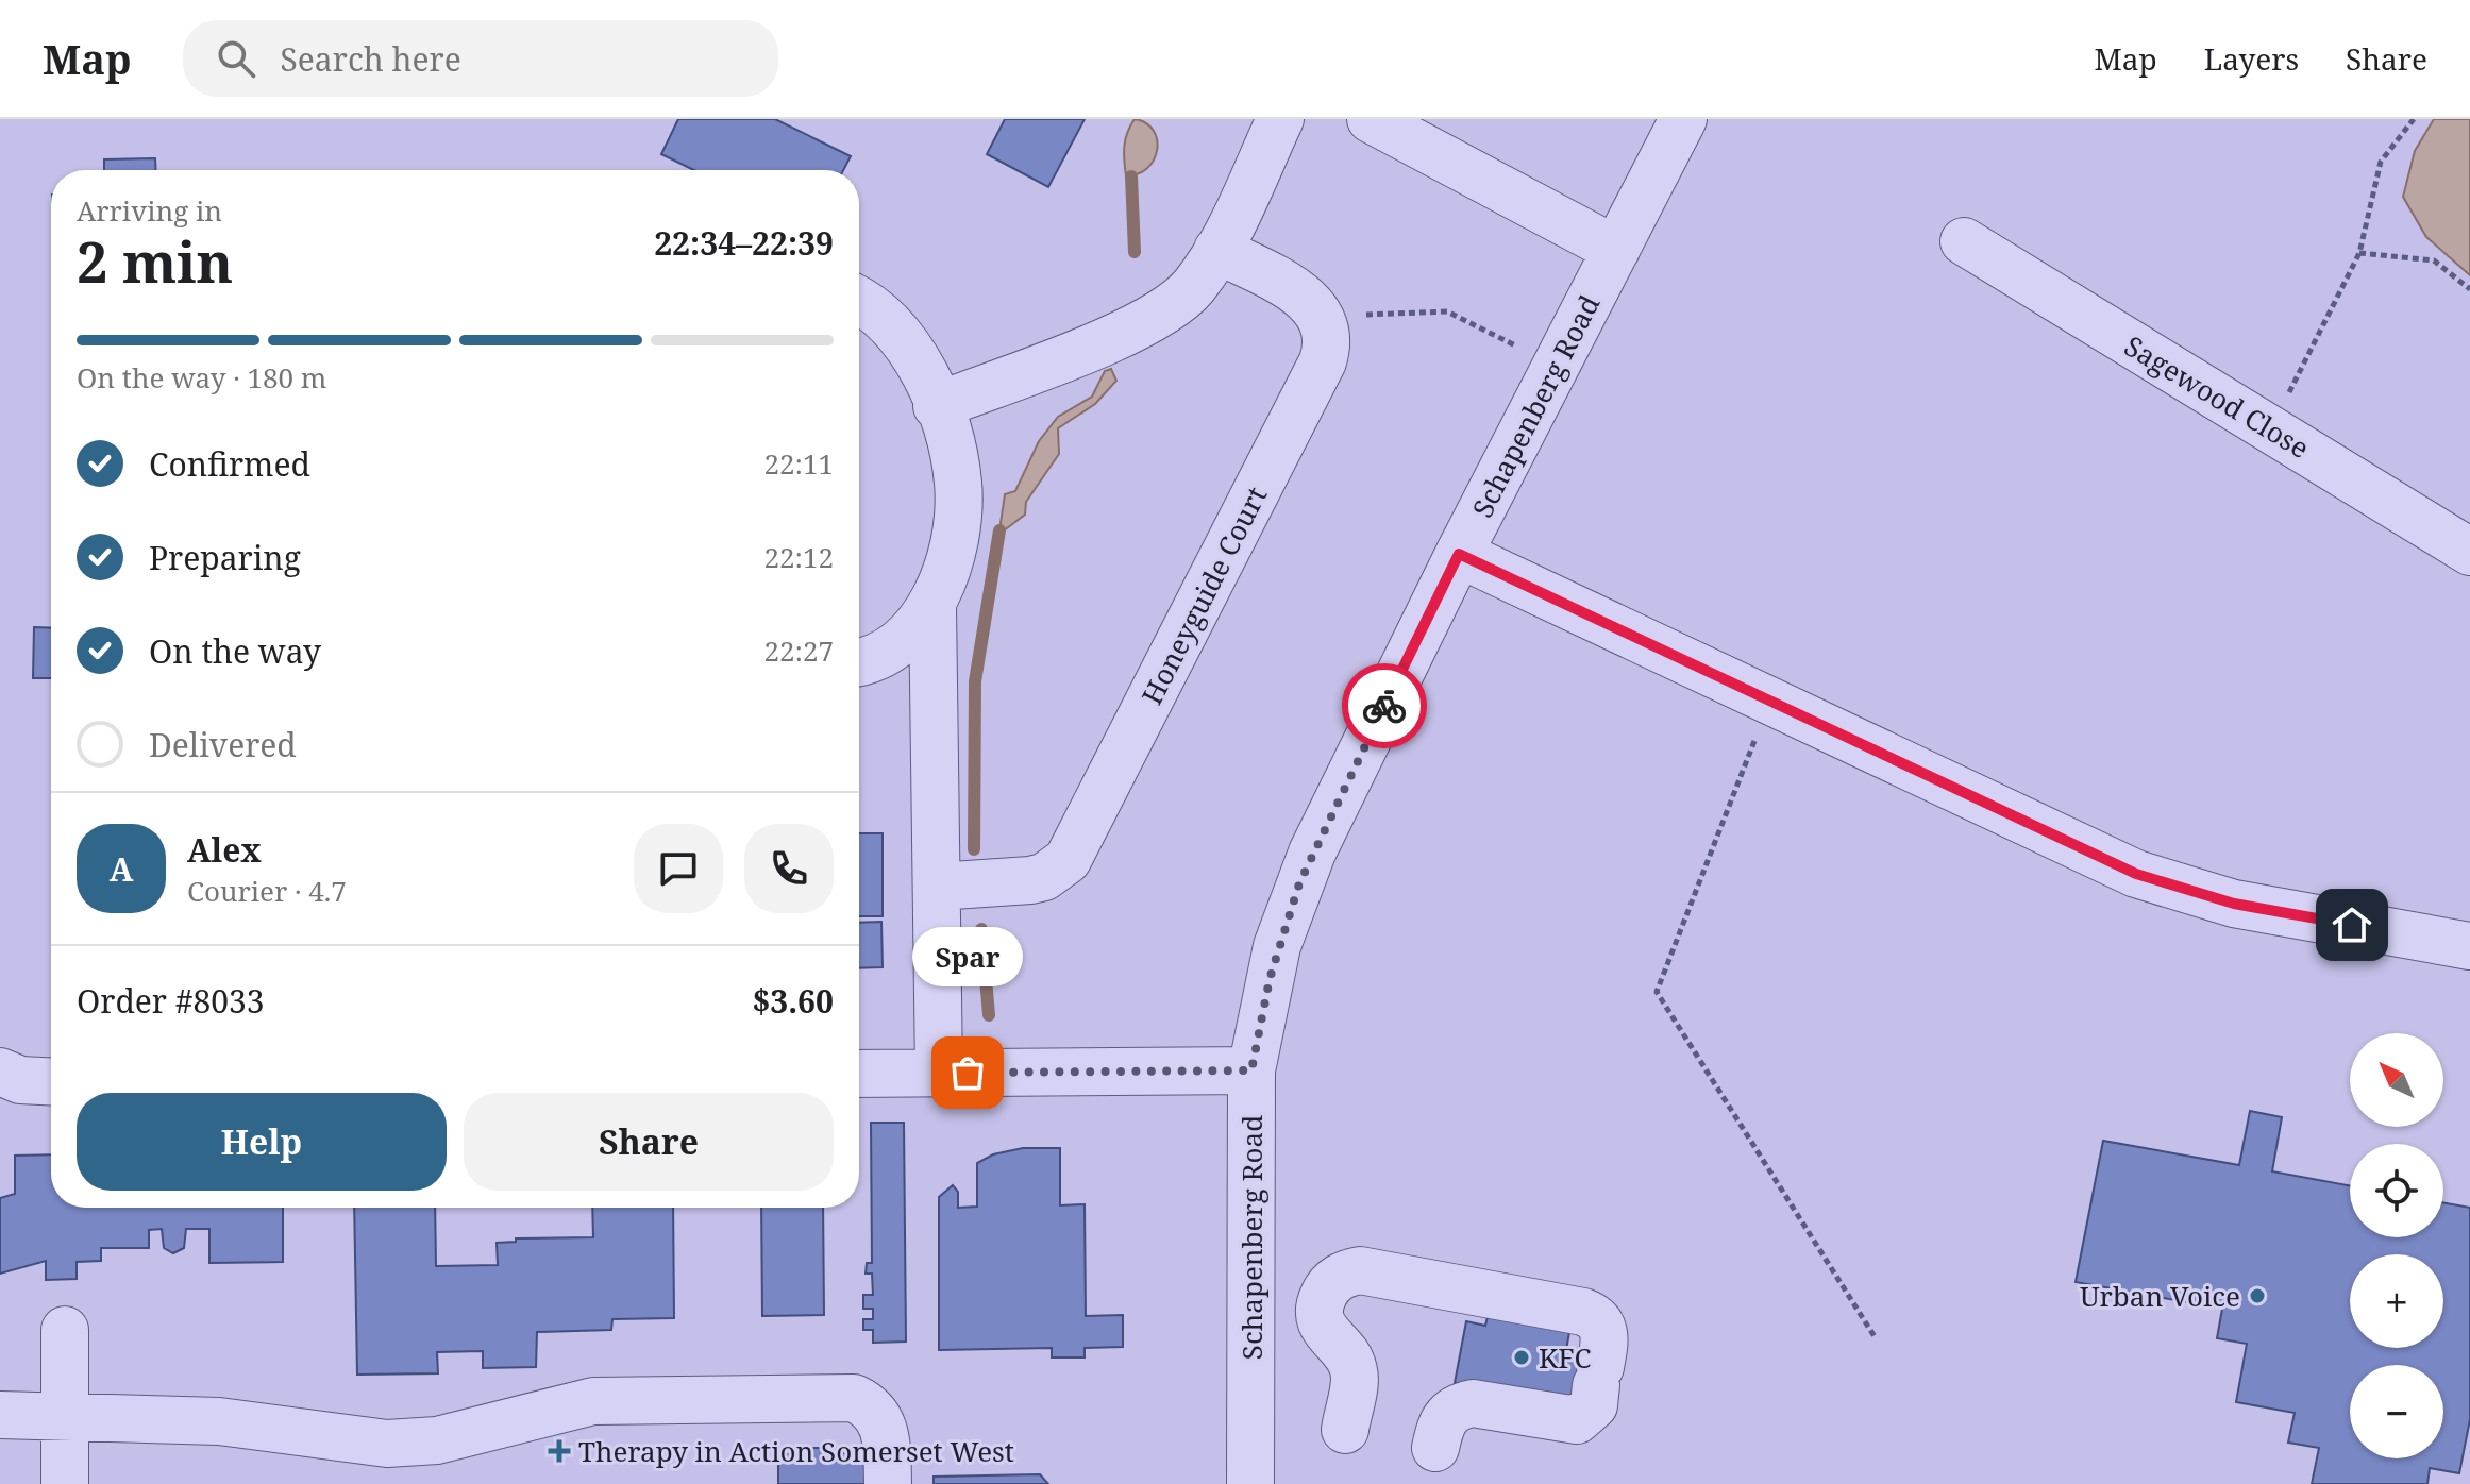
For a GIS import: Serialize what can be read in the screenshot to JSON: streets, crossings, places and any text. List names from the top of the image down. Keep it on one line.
{"streets":{"street":["Sagewood Close","Schapenberg Road","Honeyguide Court"]},"places":{"other":["Spar","Urban Voice","KFC"],"health":["Therapy in Action Somerset West"]},"north":"top left","page":{"header":"Map","search":"Search here","nav":["Map","Layers","Share"],"heading":["2 min","Arriving in","22:34–22:39"],"panel":["Alex","Courier · 4.7","Order #8033","$3.60"],"bar":"On the way · 180 m","list":[["Confirmed","22:11"],["Preparing","22:12"],["On the way","22:27"],"Delivered"],"round":"A","bubble":"Spar","map_buttons":["+","−"],"buttons":["Help","Share"]}}
